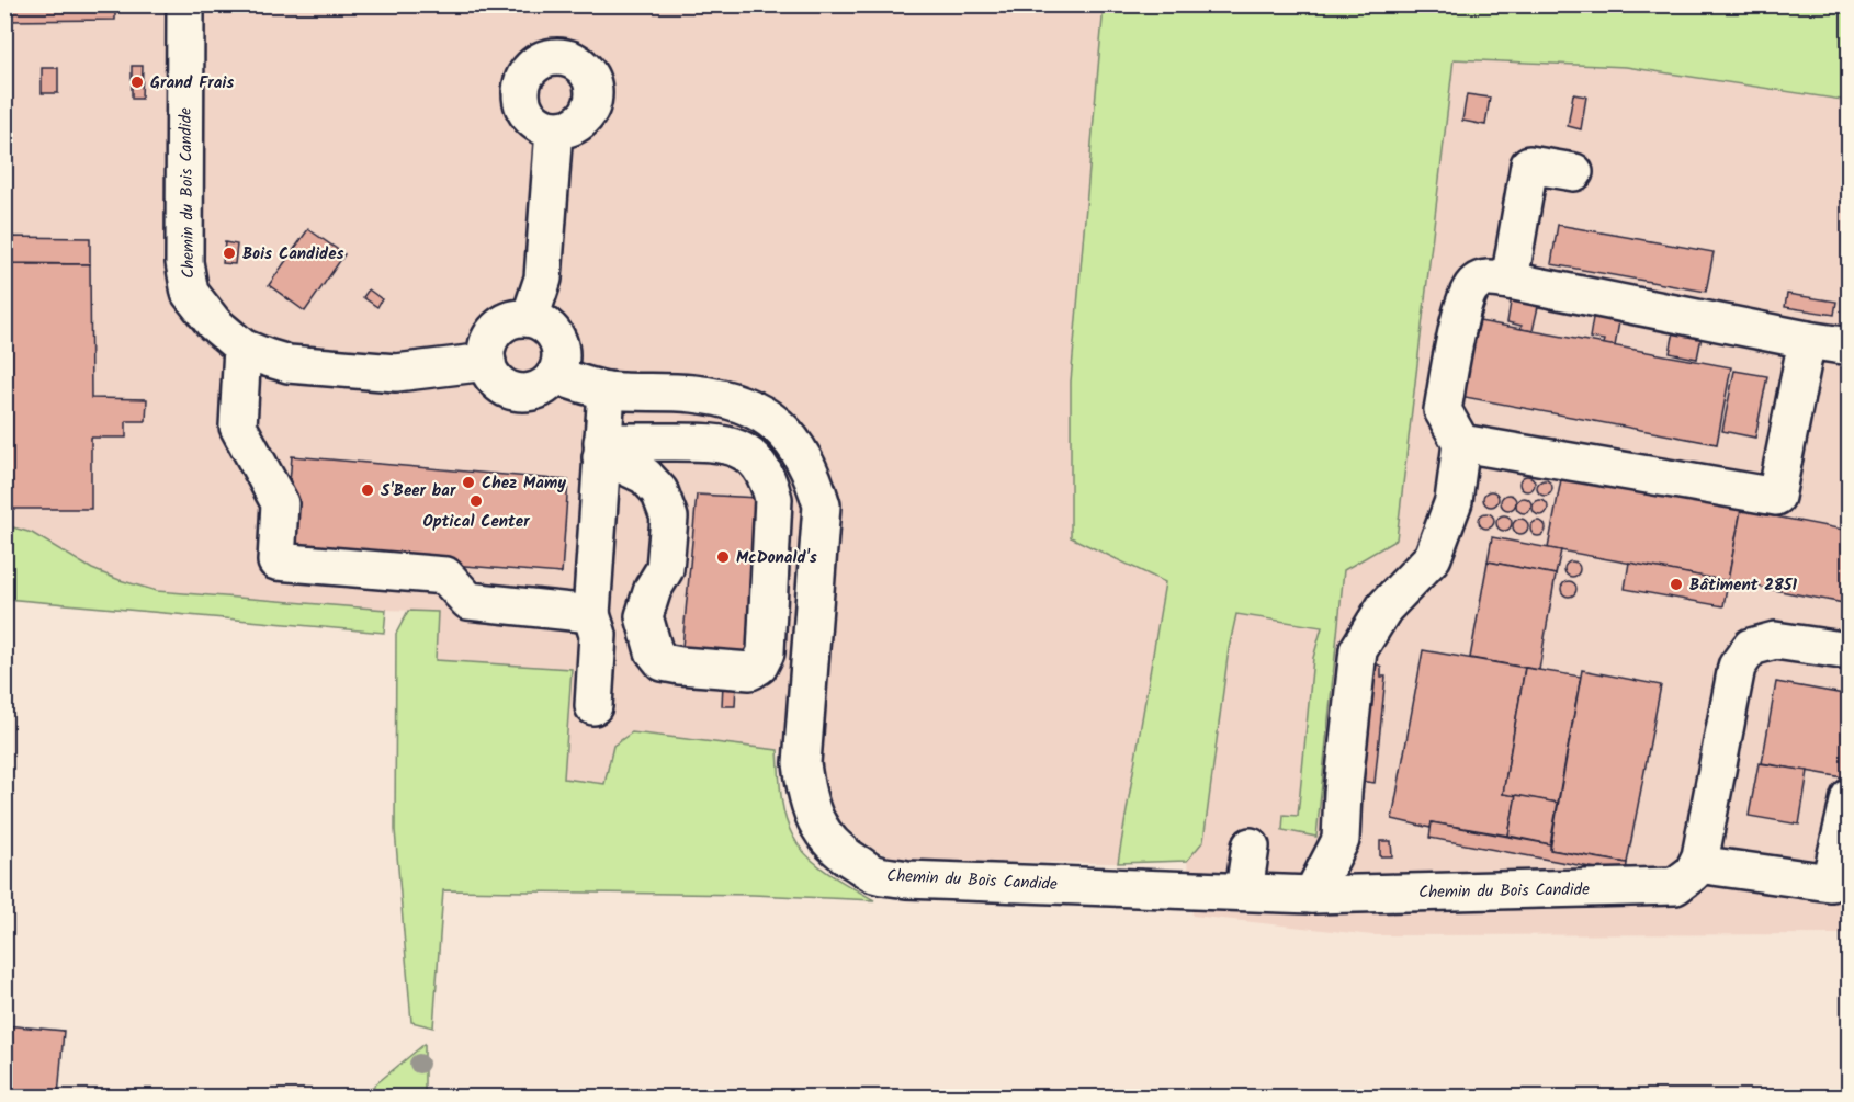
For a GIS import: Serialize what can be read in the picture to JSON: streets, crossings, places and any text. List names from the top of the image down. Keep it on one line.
{"streets":{"street":["Chemin du Bois Candide"]},"places":["Grand Frais","Bois Candides","Chez Mamy","S'Beer bar","Optical Center","McDonald's","Bâtiment 2851"]}
